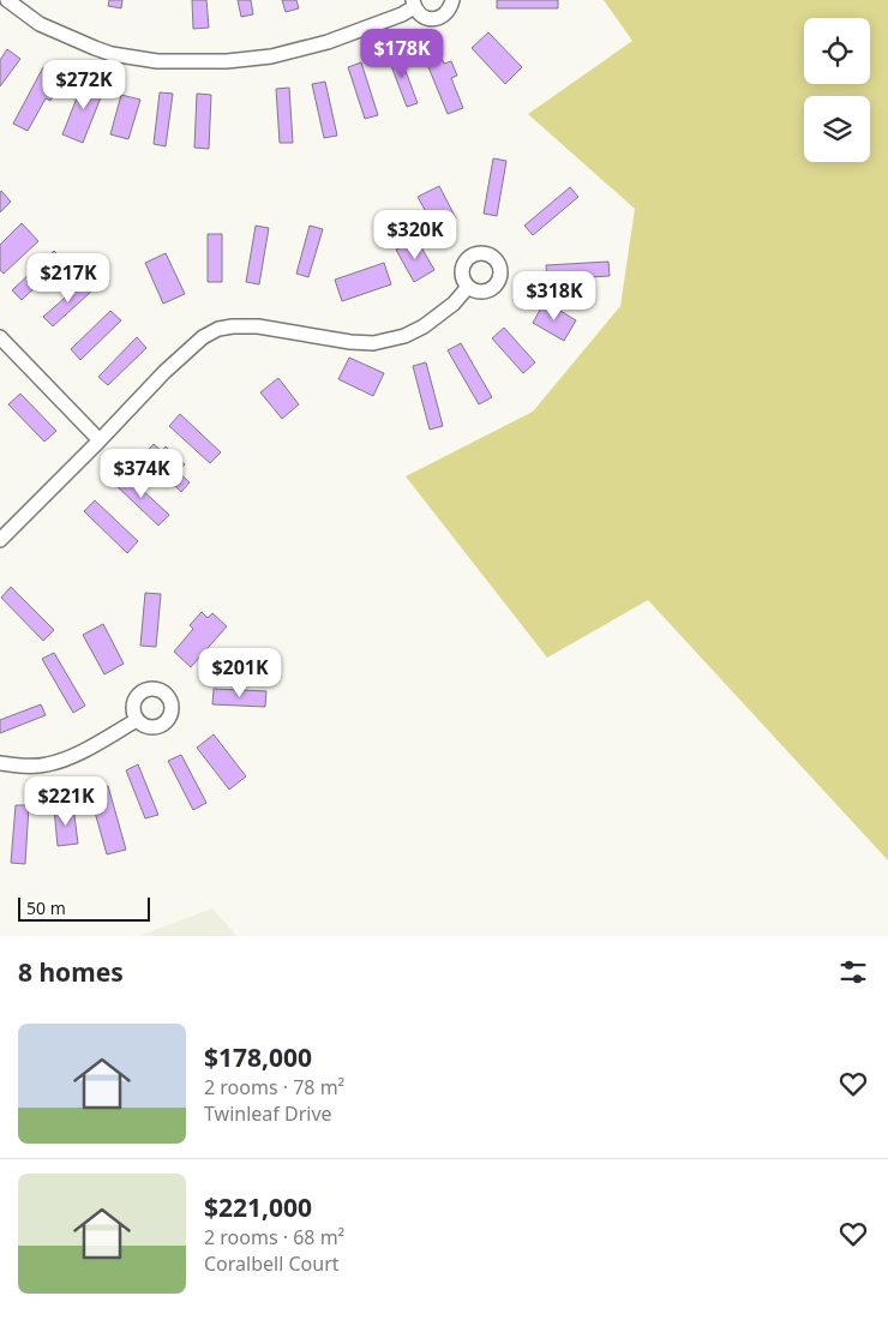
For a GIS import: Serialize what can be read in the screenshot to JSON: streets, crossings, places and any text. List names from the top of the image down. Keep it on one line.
{"scale_bar":"50 m","page":{"price":["$178K","$272K","$320K","$217K","$318K","$374K","$201K","$221K"],"scale":"50 m","heading":"8 homes","list":[{"name":"$178,000","note":"2 rooms · 78 m² · Twinleaf Drive"},{"name":"$221,000","note":"2 rooms · 68 m² · Coralbell Court"}]}}
